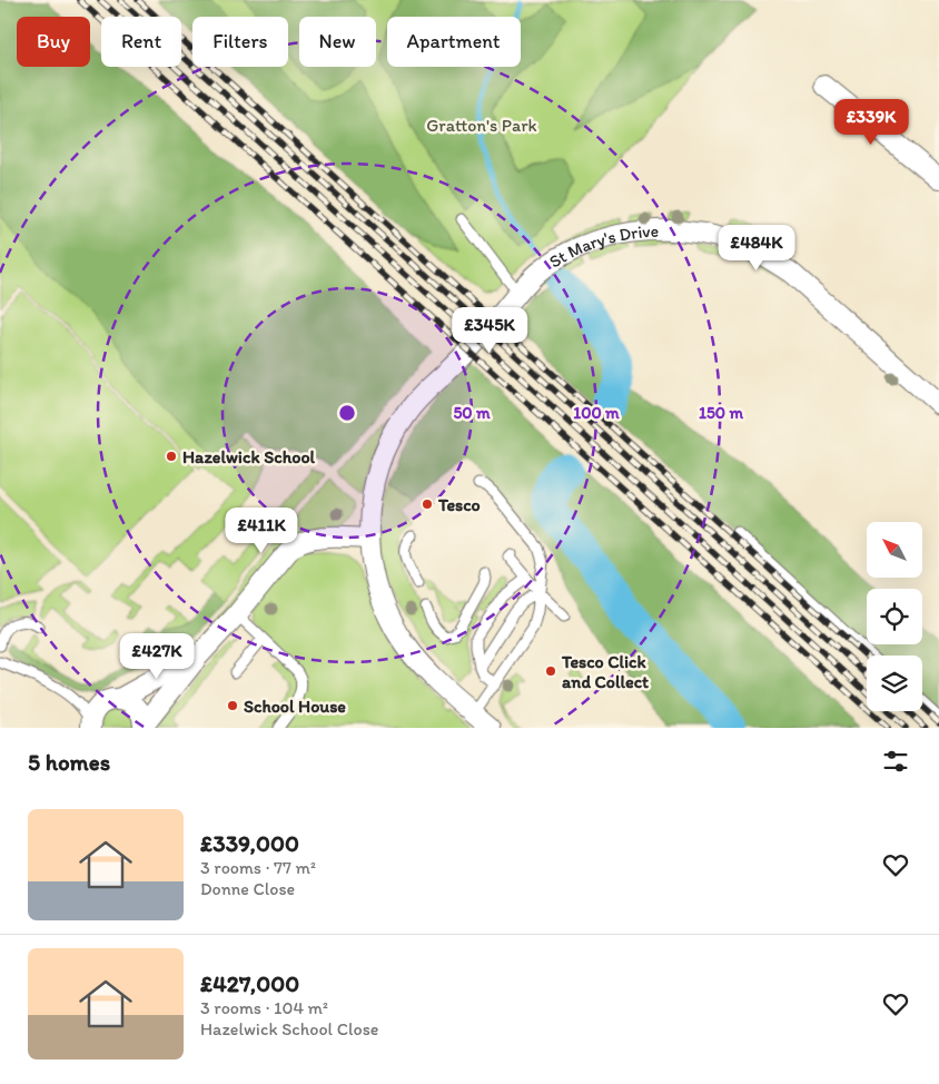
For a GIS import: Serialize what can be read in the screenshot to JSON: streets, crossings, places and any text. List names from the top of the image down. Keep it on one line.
{"streets":{"street":["St Mary's Drive"]},"parks":["Gratton's Park"],"places":["Hazelwick School","Tesco","Tesco Click and Collect","School House"],"north":"top left","page":{"chip":["Buy","Rent","Filters","New","Apartment"],"price":["£339K","£484K","£345K","£411K","£427K"],"heading":"5 homes","list":[{"name":"£339,000","note":"3 rooms · 77 m² · Donne Close"},{"name":"£427,000","note":"3 rooms · 104 m² · Hazelwick School Close"}]},"rings":["50 m","100 m","150 m"]}
